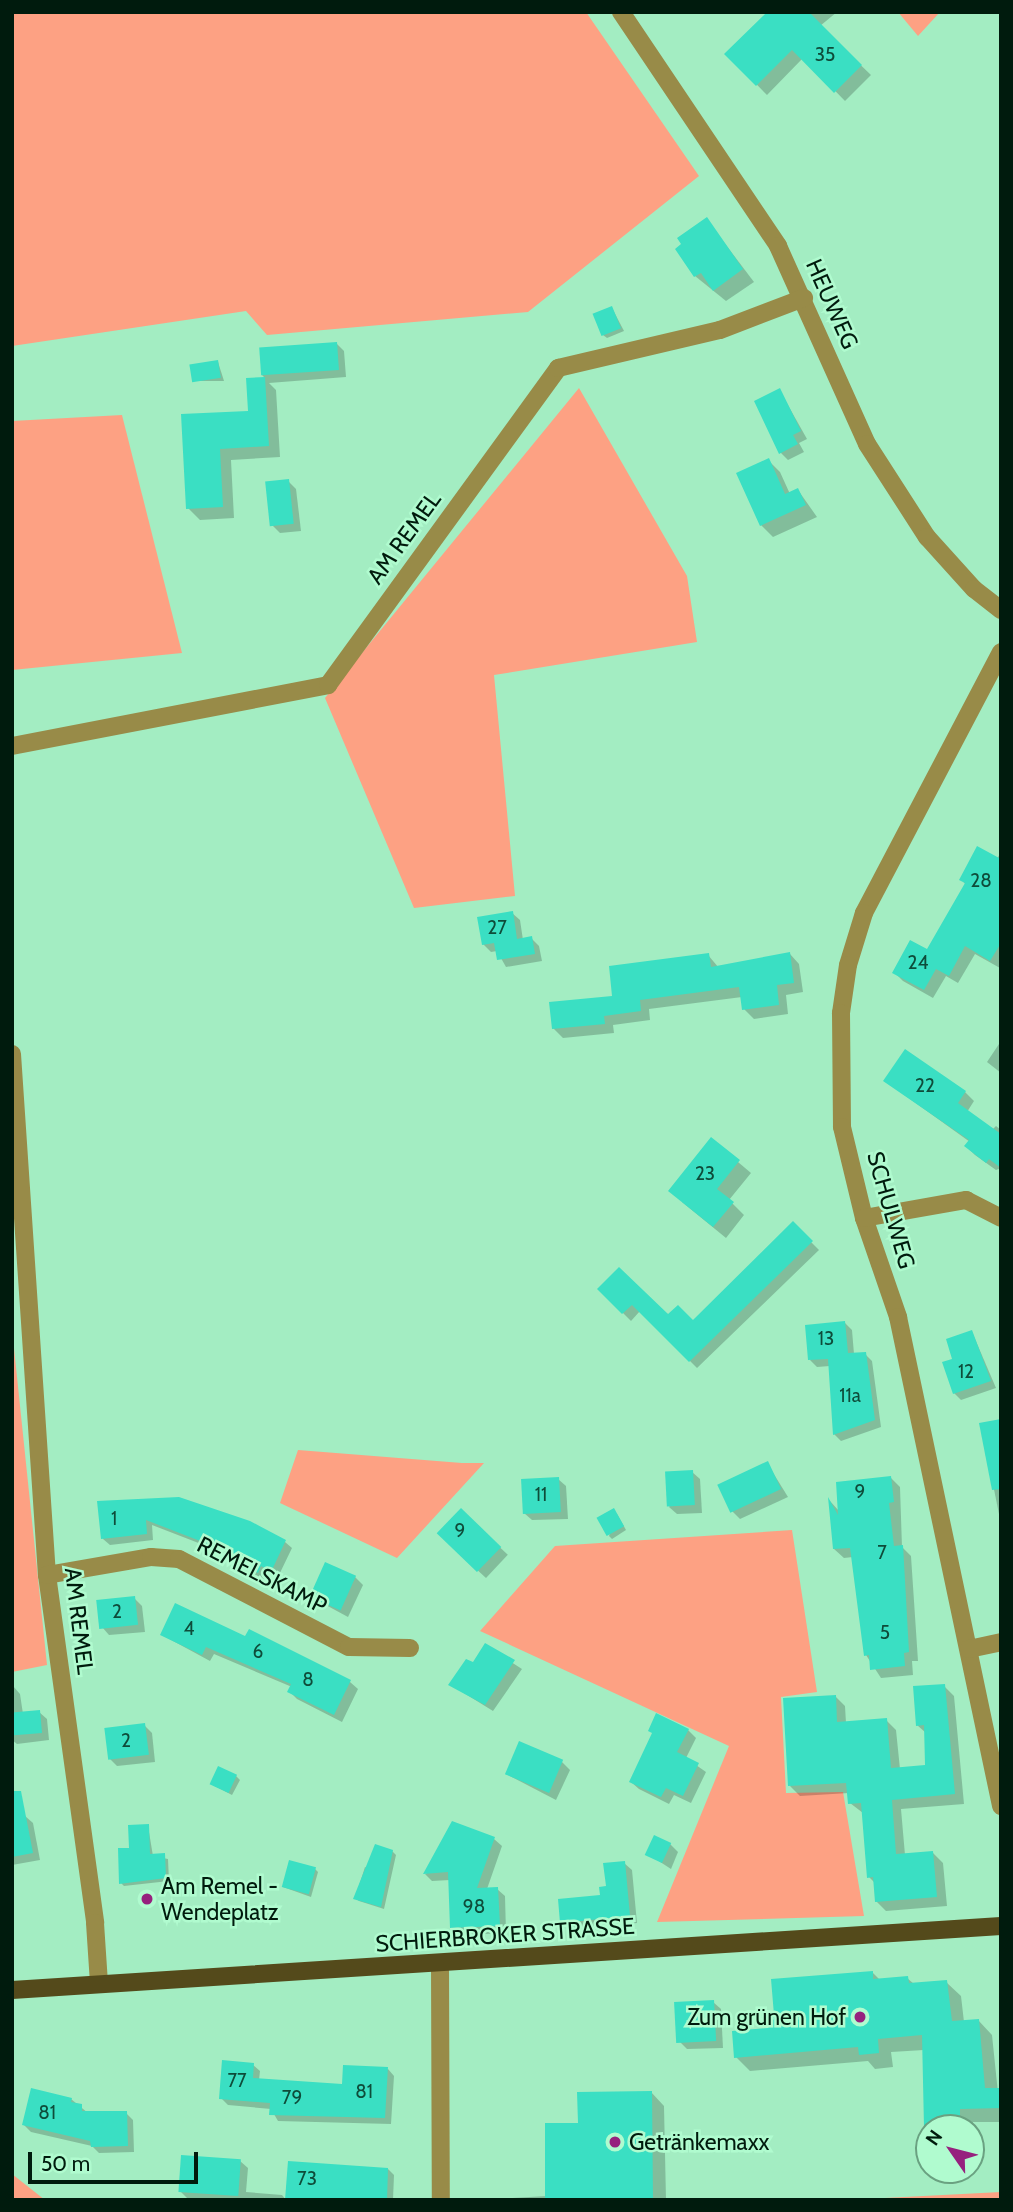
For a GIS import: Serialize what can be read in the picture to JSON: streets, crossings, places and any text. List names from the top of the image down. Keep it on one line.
{"streets":{"main road":["SCHIERBROKER STRASSE"],"street":["HEUWEG","AM REMEL","SCHULWEG","REMELSKAMP"]},"crossings":[["HEUWEG","AM REMEL"],["AM REMEL","REMELSKAMP"],["AM REMEL","SCHIERBROKER STRASSE"]],"places":["Am Remel - Wendeplatz","Zum grünen Hof","Getränkemaxx"],"house_numbers":["35","28","27","24","22","23","13","12","11a","9","11","1","9","7","2","4","5","6","8","2","98","77","81","79","81","73"],"scale_bar":"50 m","north":"top left"}
